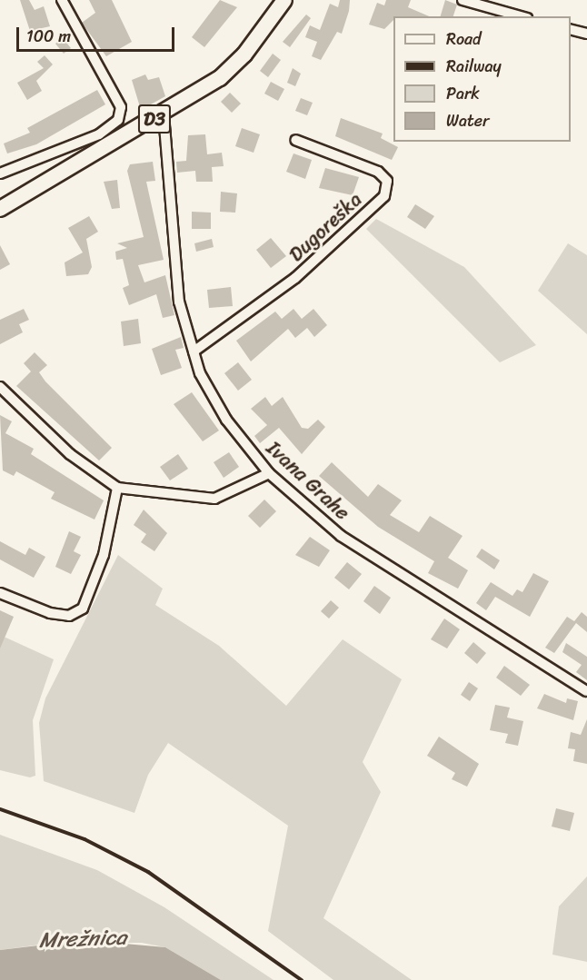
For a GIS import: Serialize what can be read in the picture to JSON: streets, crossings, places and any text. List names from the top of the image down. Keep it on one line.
{"streets":{"main road":["D3"],"street":["Dugoreška","Ivana Grahe"]},"crossings":[["D3","Ivana Grahe"],["Dugoreška","Ivana Grahe"]],"water":["Mrežnica"],"legend":["Road","Railway","Park","Water"],"scale_bar":"100 m"}
